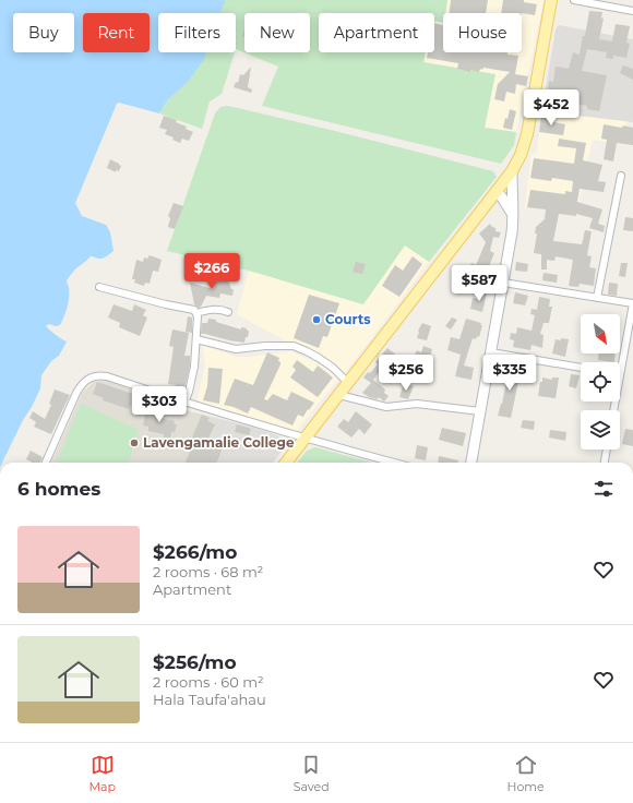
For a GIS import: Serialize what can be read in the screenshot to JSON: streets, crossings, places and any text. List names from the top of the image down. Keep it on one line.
{"places":["Courts","Lavengamalie College"],"north":"bottom right","page":{"chip":["Buy","Rent","Filters","New","Apartment","House"],"price":["$452","$266","$587","$256","$335","$303"],"heading":"6 homes","list":[{"name":"$266/mo","note":"2 rooms · 68 m² · Apartment"},{"name":"$256/mo","note":"2 rooms · 60 m² · Hala Taufa'ahau"}],"tabs":["Map","Saved","Home"]}}
